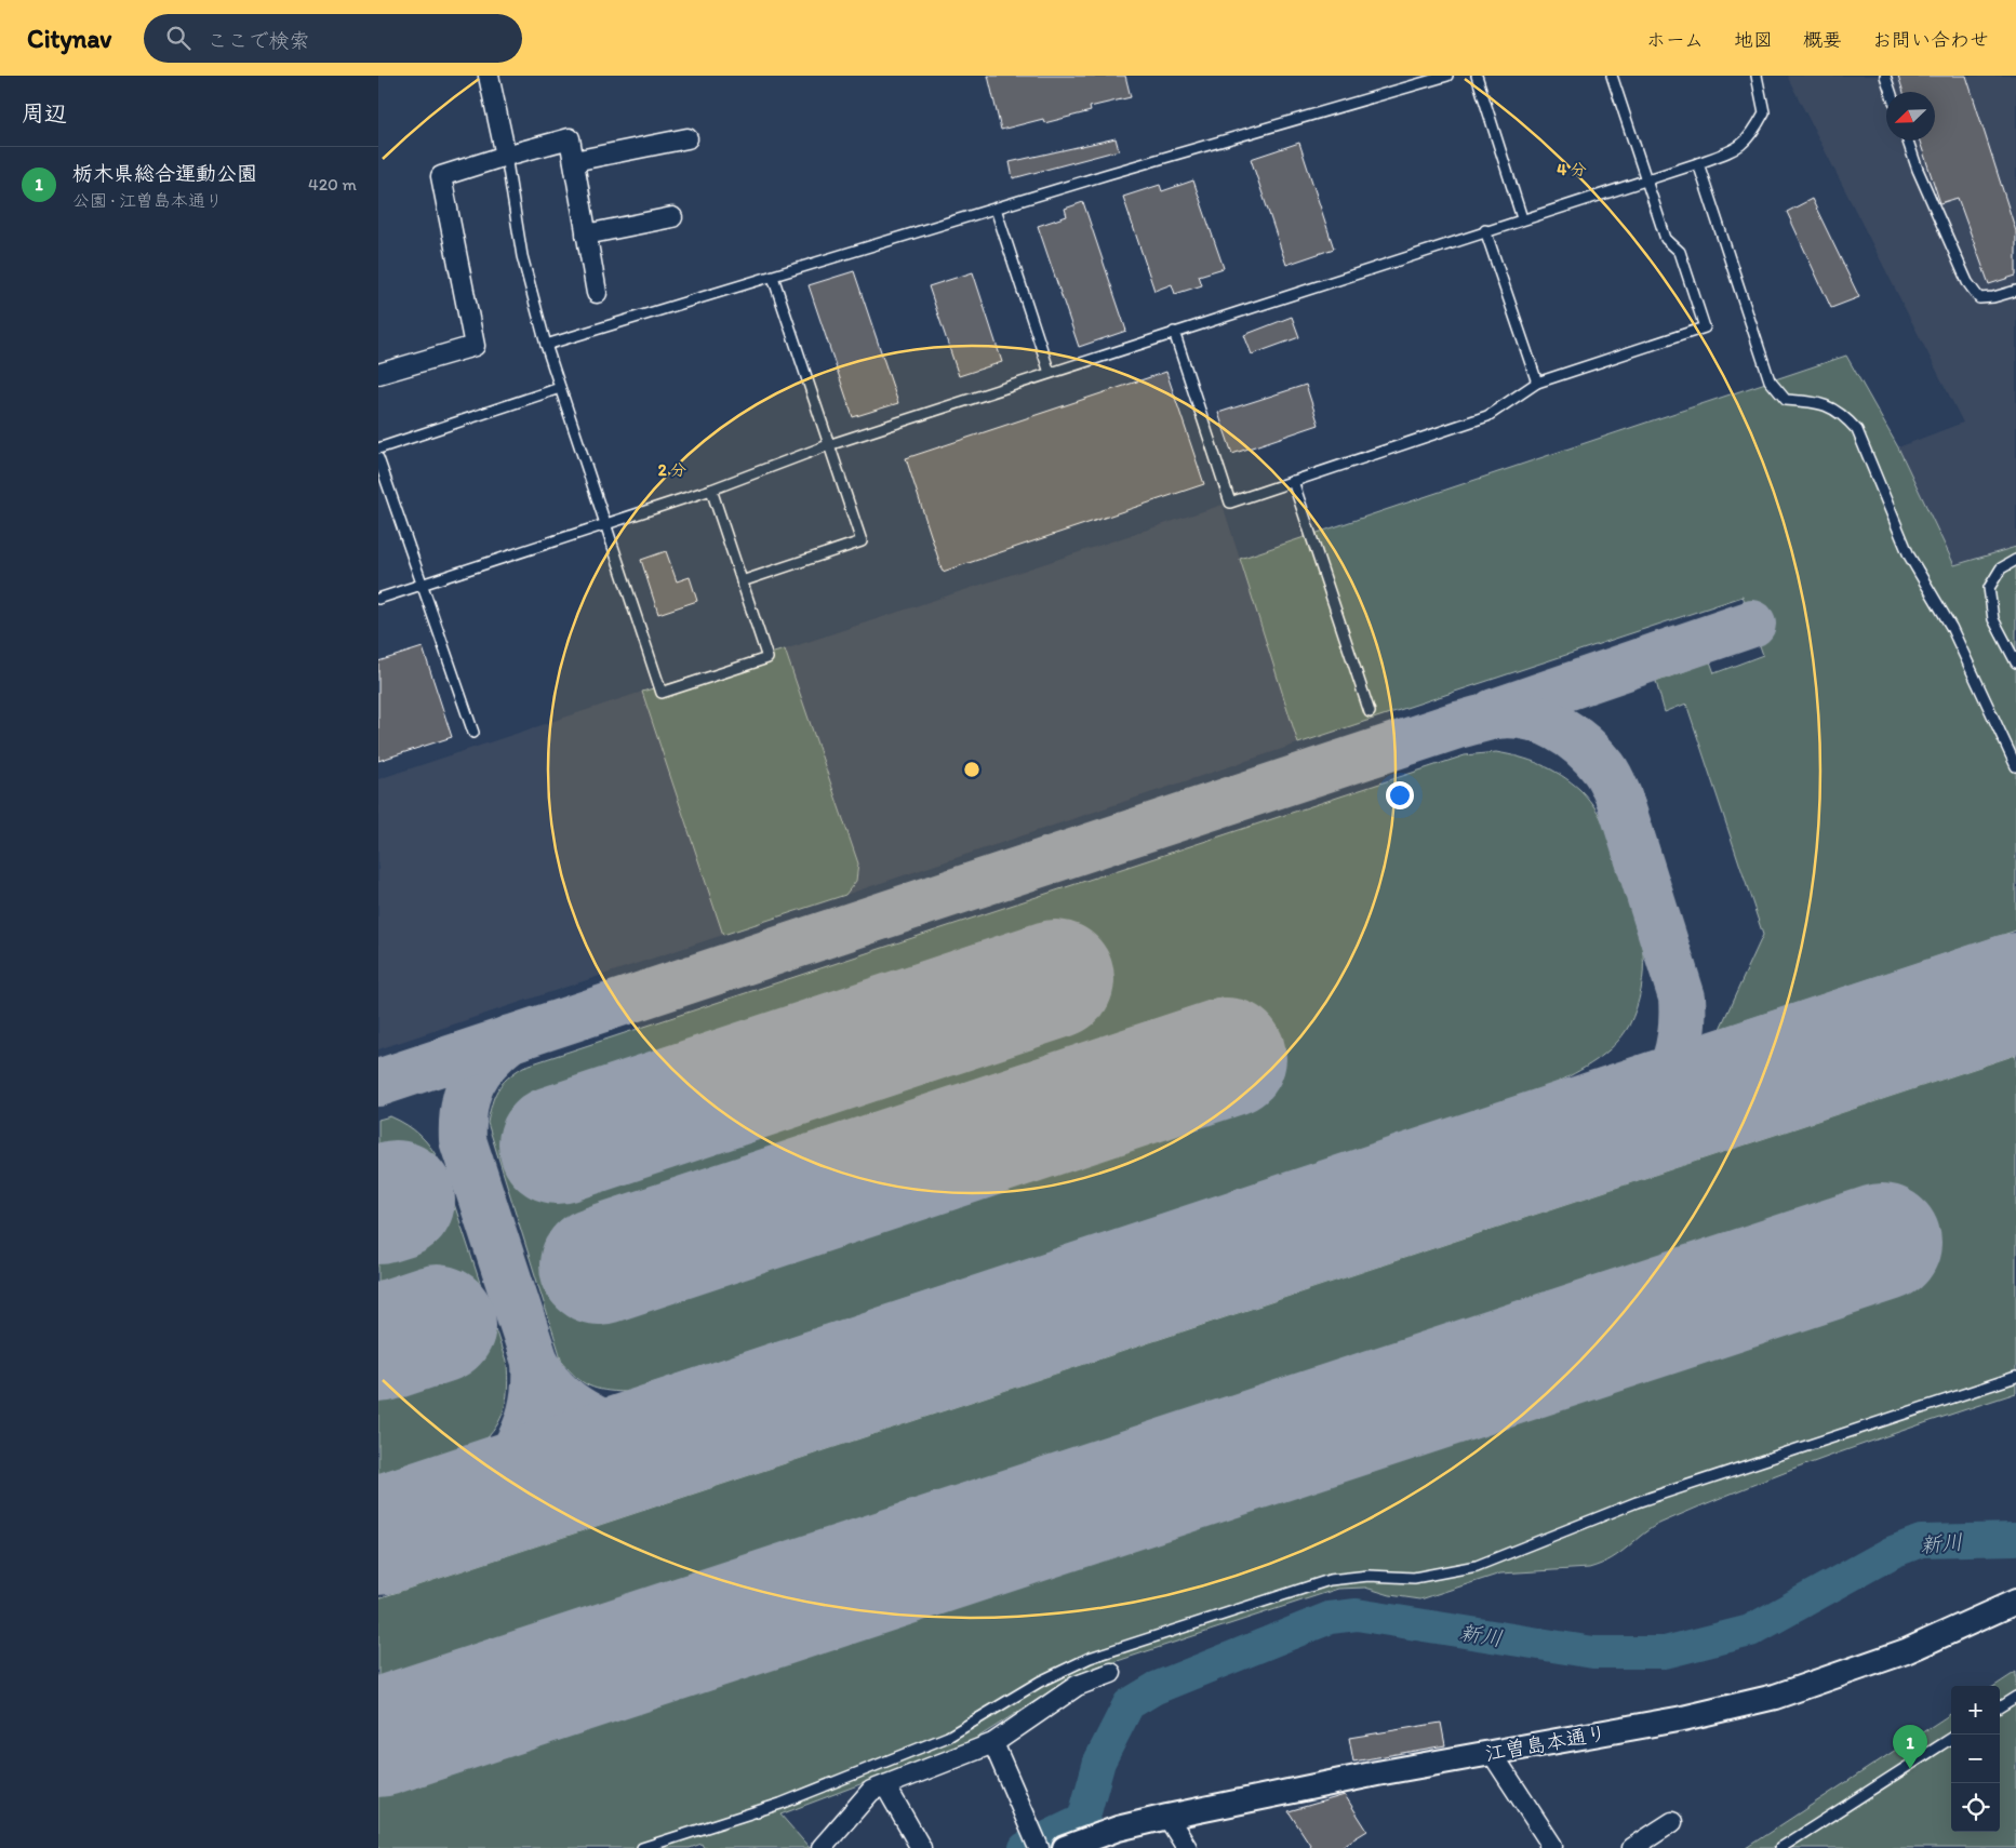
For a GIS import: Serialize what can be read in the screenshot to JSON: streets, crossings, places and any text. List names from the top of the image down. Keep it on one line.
{"streets":{"street":["江曽島本通り"]},"water":["新川"],"north":"bottom left","page":{"header":"Citynav","search":"ここで検索","nav":["ホーム","地図","概要","お問い合わせ"],"heading":"周辺","list":[{"mark":"1","name":"栃木県総合運動公園","note":"公園 · 江曽島本通り","value":"420 m"}],"map_buttons":["+","−"],"pins":"1"},"rings":["4 分","2 分"]}
